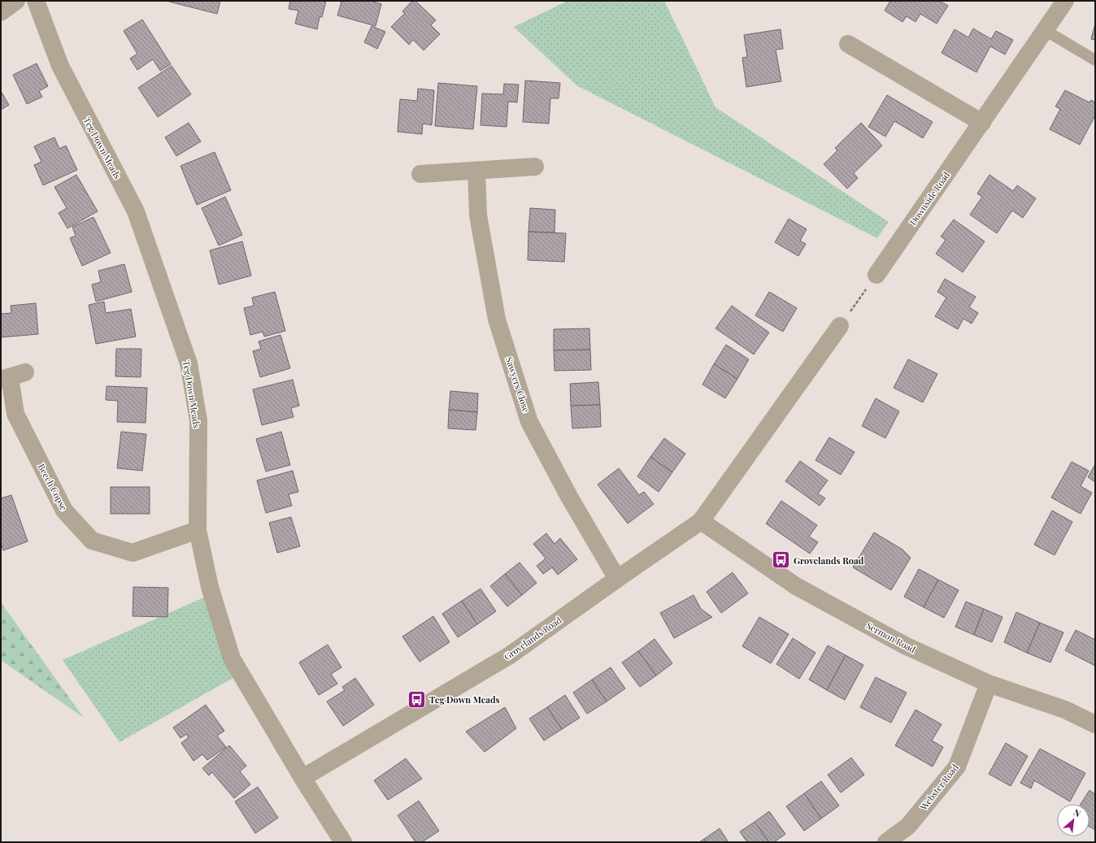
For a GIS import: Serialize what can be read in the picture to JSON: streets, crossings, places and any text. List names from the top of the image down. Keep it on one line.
{"streets":{"street":["Teg Down Meads","Downside Road","Sawyers Close","Beech Copse","Sermon Road","Grovelands Road","Webster Road"]},"crossings":[["Teg Down Meads","Beech Copse"],["Teg Down Meads","Grovelands Road"],["Sawyers Close","Grovelands Road"],["Sermon Road","Grovelands Road"],["Sermon Road","Webster Road"]],"places":{"bus stop":["Grovelands Road","Teg Down Meads"]},"north":"top right"}
